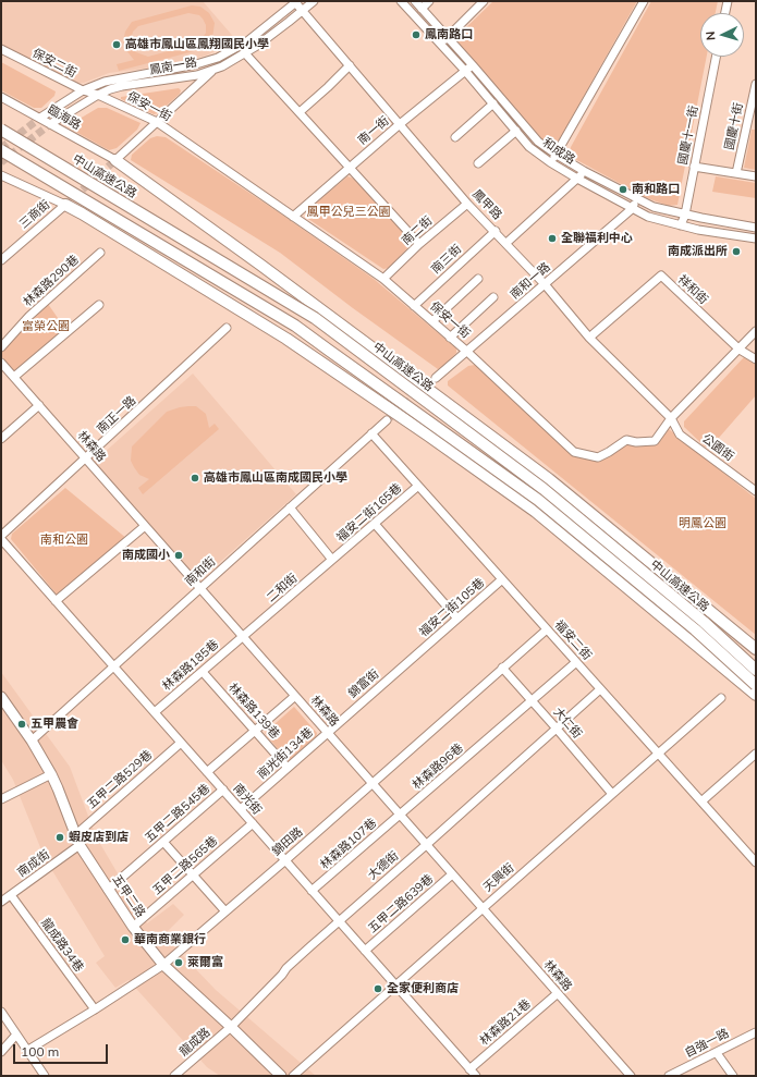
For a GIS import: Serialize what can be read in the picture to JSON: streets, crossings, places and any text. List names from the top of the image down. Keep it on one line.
{"streets":{"highway":["中山高速公路"],"main road":["五甲二路"],"street":["保安二街","鳳南一路","保安一街","臨海路","國慶十街","南一街","國慶十一街","和成路","鳳甲路","三商街","南二街","南三街","林森路290巷","南和一路","祥和街","南正一路","林森路","公園街","福安二街165巷","南和街","二和街","福安二街105巷","福安二街","林森路185巷","錦富街","林森路139巷","大仁街","南光街134巷","林森路96巷","五甲二路529巷","南光街","五甲二路545巷","錦田路","林森路107巷","南成街","五甲二路565巷","大德街","天興街","五甲二路639巷","龍成路34巷","林森路21巷","龍成路","自強一路"]},"crossings":[["保安二街","鳳南一路"],["保安二街","保安一街"],["鳳南一路","保安一街"],["鳳南一路","臨海路"],["鳳南一路","鳳甲路"],["保安一街","南一街"],["保安一街","鳳甲路"],["保安一街","南二街"],["保安一街","南三街"],["保安一街","南和一路"],["保安一街","祥和街"],["保安一街","公園街"],["南一街","和成路"],["南一街","鳳甲路"],["國慶十一街","和成路"],["和成路","南和一路"],["鳳甲路","南二街"],["鳳甲路","南三街"],["鳳甲路","南和一路"],["鳳甲路","祥和街"],["鳳甲路","公園街"],["南正一路","林森路"],["南正一路","南光街"],["林森路","南和街"],["林森路","二和街"],["林森路","林森路185巷"],["林森路","錦富街"],["林森路","南光街134巷"],["林森路","林森路96巷"],["林森路","錦田路"],["林森路","林森路107巷"],["林森路","大德街"],["林森路","天興街"],["林森路","五甲二路639巷"],["林森路","林森路21巷"],["福安二街165巷","二和街"],["福安二街165巷","福安二街"],["南和街","福安二街"],["南和街","南光街"],["南和街","五甲二路"],["二和街","林森路185巷"],["福安二街105巷","福安二街"],["福安二街105巷","錦富街"],["福安二街","林森路96巷"],["福安二街","錦田路"],["福安二街","大德街"],["福安二街","天興街"],["林森路185巷","林森路139巷"],["林森路185巷","南光街"],["錦富街","南光街134巷"],["林森路139巷","南光街134巷"],["大仁街","林森路96巷"],["大仁街","錦田路"],["大仁街","大德街"],["大仁街","天興街"],["南光街134巷","南光街"],["林森路96巷","林森路107巷"],["五甲二路529巷","南光街"],["五甲二路529巷","五甲二路"],["南光街","五甲二路545巷"],["南光街","錦田路"],["南光街","林森路107巷"],["南光街","五甲二路565巷"],["南光街","大德街"],["南光街","天興街"],["南光街","五甲二路639巷"],["南光街","林森路21巷"],["五甲二路545巷","五甲二路"],["錦田路","五甲二路"],["錦田路","龍成路34巷"],["南成街","五甲二路"],["南成街","龍成路34巷"],["五甲二路565巷","五甲二路"],["大德街","五甲二路"],["大德街","龍成路"],["五甲二路","龍成路"]],"parks":["鳳甲公兒三公園","富榮公園","明鳳公園","南和公園"],"places":["鳳南路口","高雄市鳳山區鳳翔國民小學","南和路口","全聯福利中心","南成派出所","高雄市鳳山區南成國民小學","南成國小","五甲農會","蝦皮店到店","華南商業銀行","萊爾富","全家便利商店"],"scale_bar":"100 m","north":"left"}
